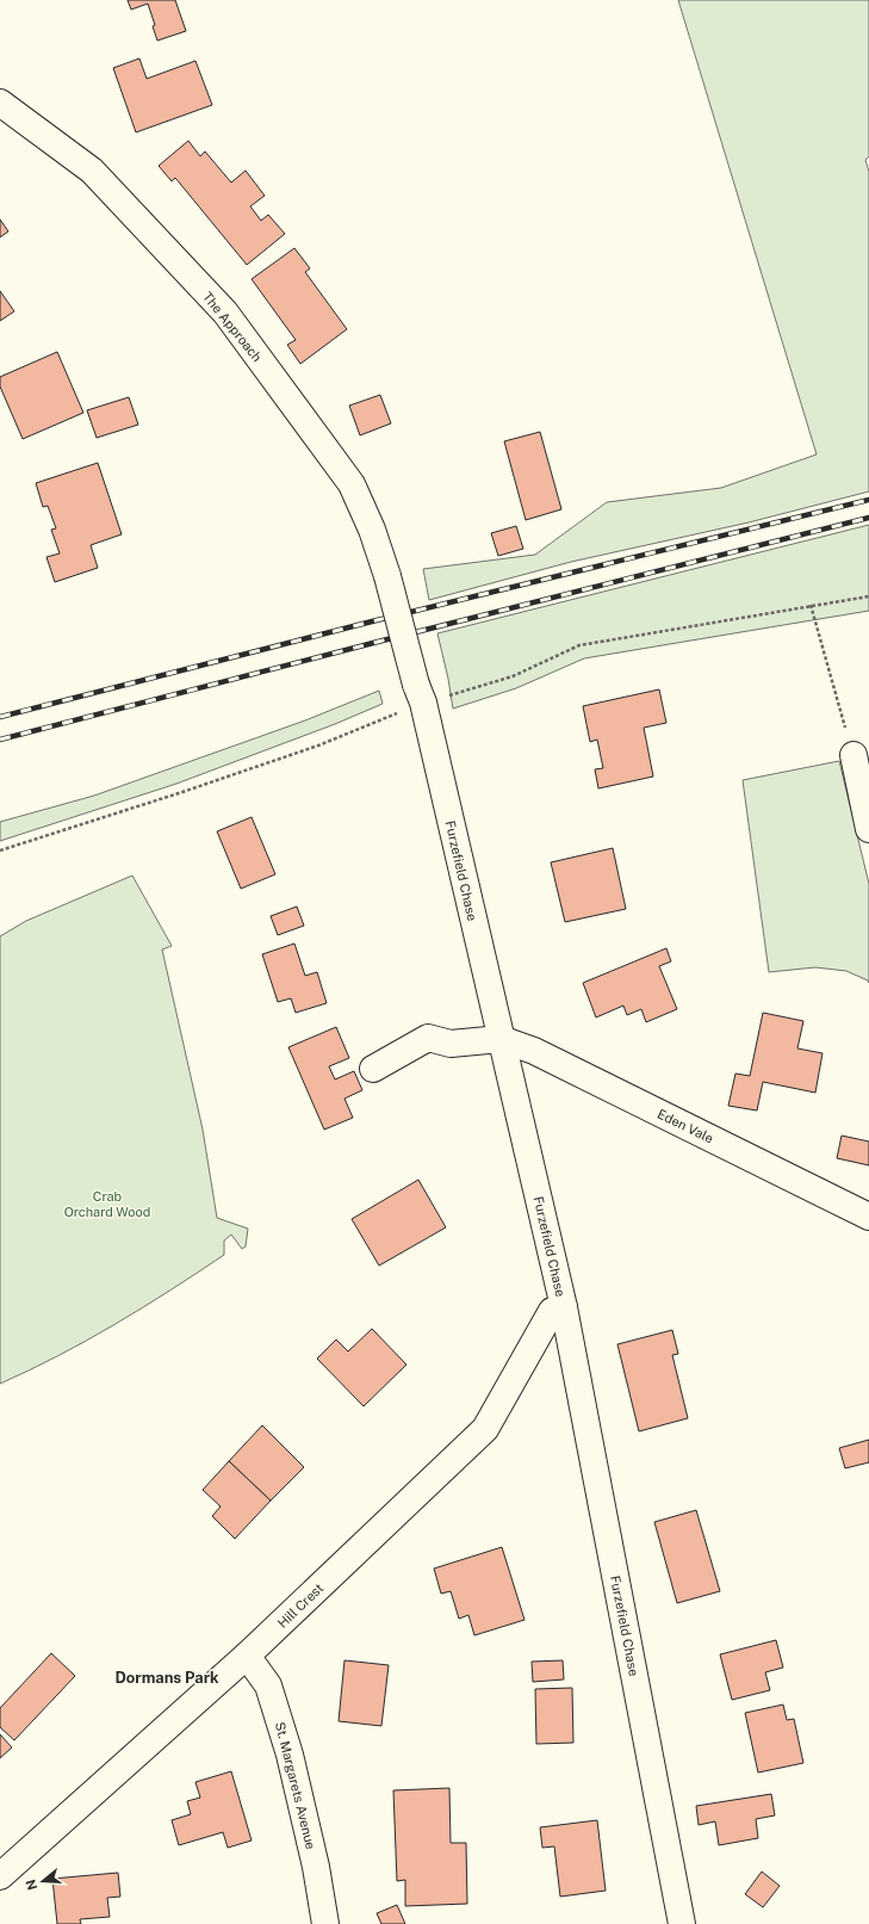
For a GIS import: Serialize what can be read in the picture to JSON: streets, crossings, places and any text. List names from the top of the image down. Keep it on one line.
{"streets":{"street":["The Approach","Furzefield Chase","Eden Vale","Hill Crest","St. Margarets Avenue"]},"crossings":[["The Approach","Furzefield Chase"],["Furzefield Chase","Eden Vale"],["Furzefield Chase","Hill Crest"],["Hill Crest","St. Margarets Avenue"]],"districts":["Dormans Park"],"parks":["Crab Orchard Wood"],"north":"left"}
